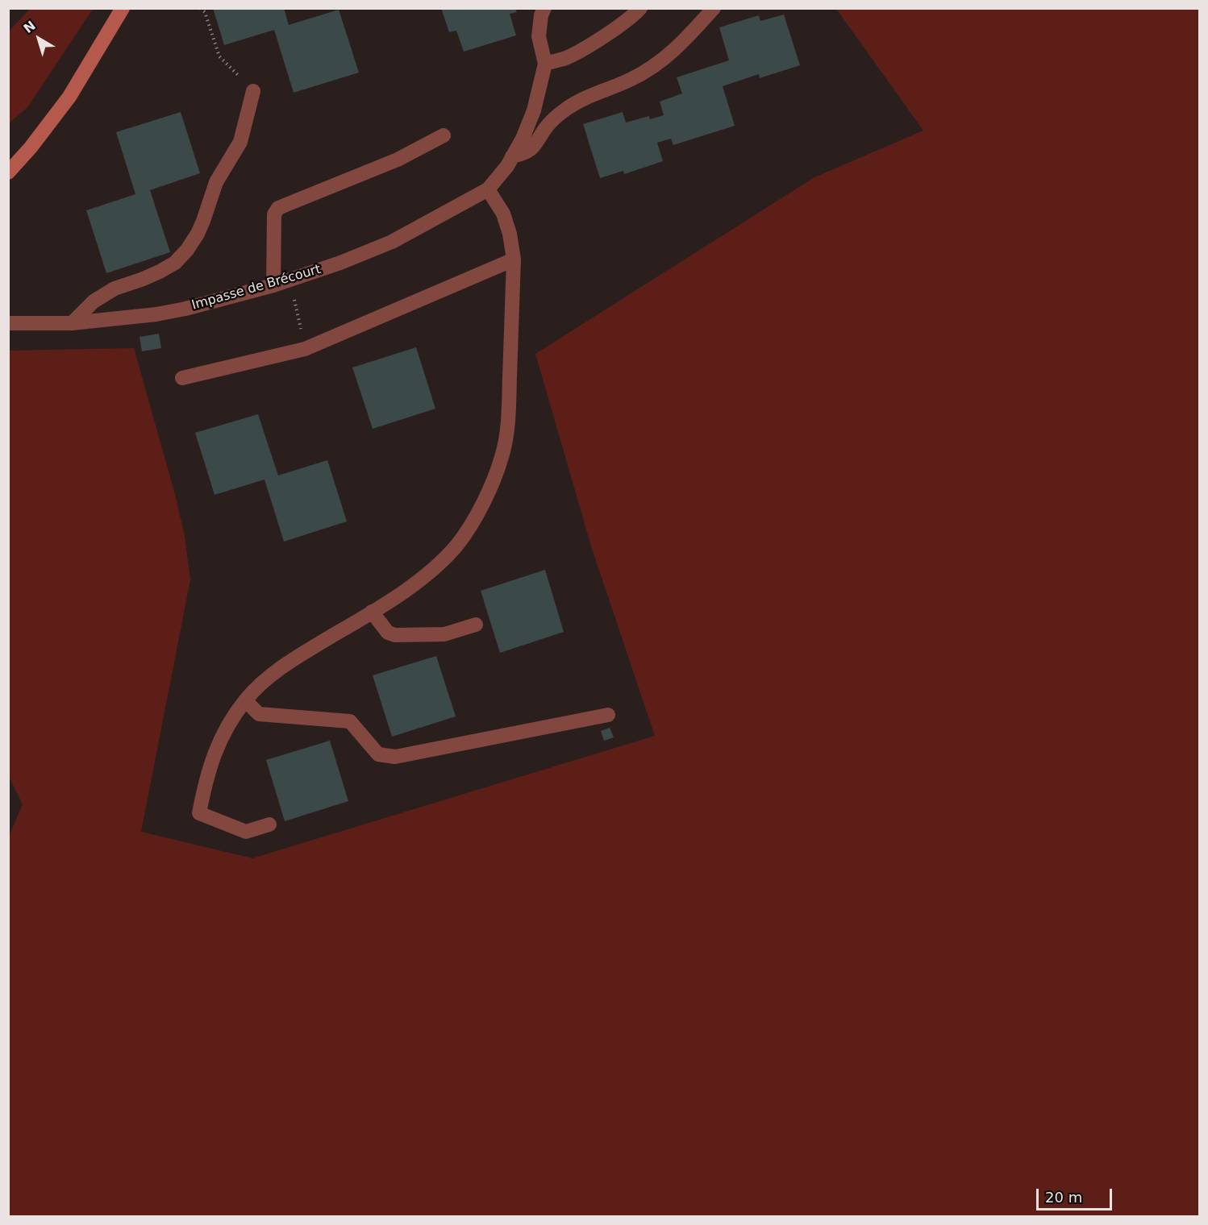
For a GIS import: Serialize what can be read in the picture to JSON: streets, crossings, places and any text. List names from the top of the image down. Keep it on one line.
{"streets":{"street":["Impasse de Brécourt"]},"scale_bar":"20 m","north":"top left"}
